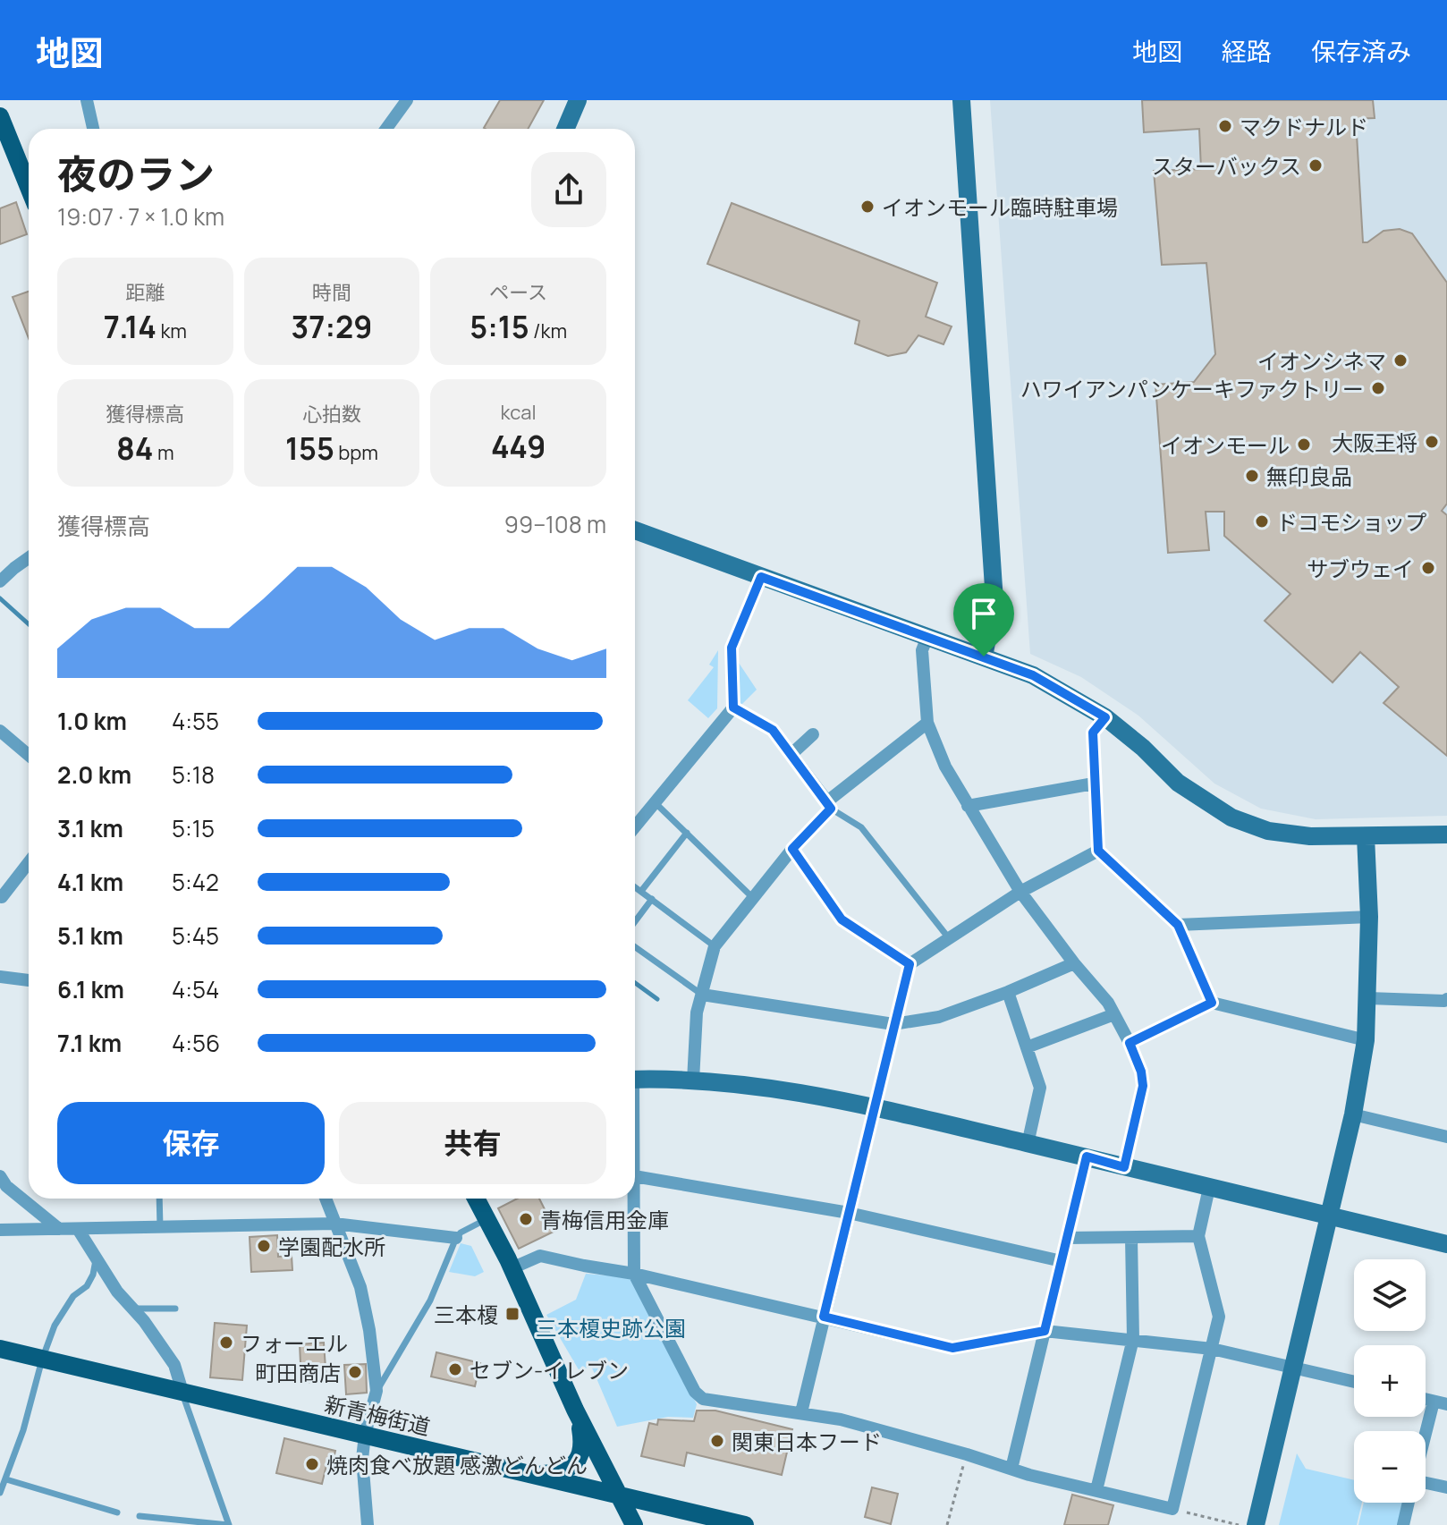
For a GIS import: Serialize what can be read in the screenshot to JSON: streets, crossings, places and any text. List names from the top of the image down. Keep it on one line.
{"streets":{"main road":["新青梅街道"]},"parks":["三本榎史跡公園"],"places":{"other":["マクドナルド","スターバックス","イオンモール臨時駐車場","イオンシネマ","ハワイアンパンケーキファクトリー","大阪王将","イオンモール","無印良品","ドコモショップ","サブウェイ","青梅信用金庫","学園配水所","フォーエル","セブン-イレブン","町田商店","関東日本フード","焼肉食べ放題 感激どんどん"],"transit":["三本榎"]},"page":{"header":"地図","nav":["地図","経路","保存済み"],"heading":["夜のラン","19:07 · 7 × 1.0 km"],"stats":[["距離","7.14 km"],["時間","37:29"],["ペース","5:15 /km"],["獲得標高","84 m"],["心拍数","155 bpm"],["kcal","449"]],"chart":["獲得標高","99–108 m"],"list":[{"name":"1.0 km","note":"4:55"},{"name":"2.0 km","note":"5:18"},{"name":"3.1 km","note":"5:15"},{"name":"4.1 km","note":"5:42"},{"name":"5.1 km","note":"5:45"},{"name":"6.1 km","note":"4:54"},{"name":"7.1 km","note":"4:56"}],"buttons":["保存","共有"],"map_buttons":["+","−"]}}
